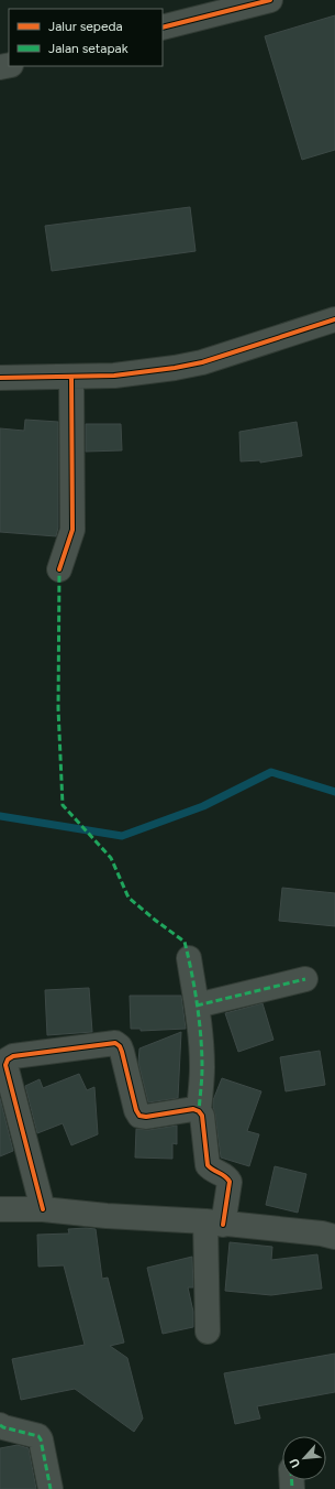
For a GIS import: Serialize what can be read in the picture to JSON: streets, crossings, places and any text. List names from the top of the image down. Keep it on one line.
{"legend":["Jalur sepeda","Jalan setapak"],"north":"bottom left"}
